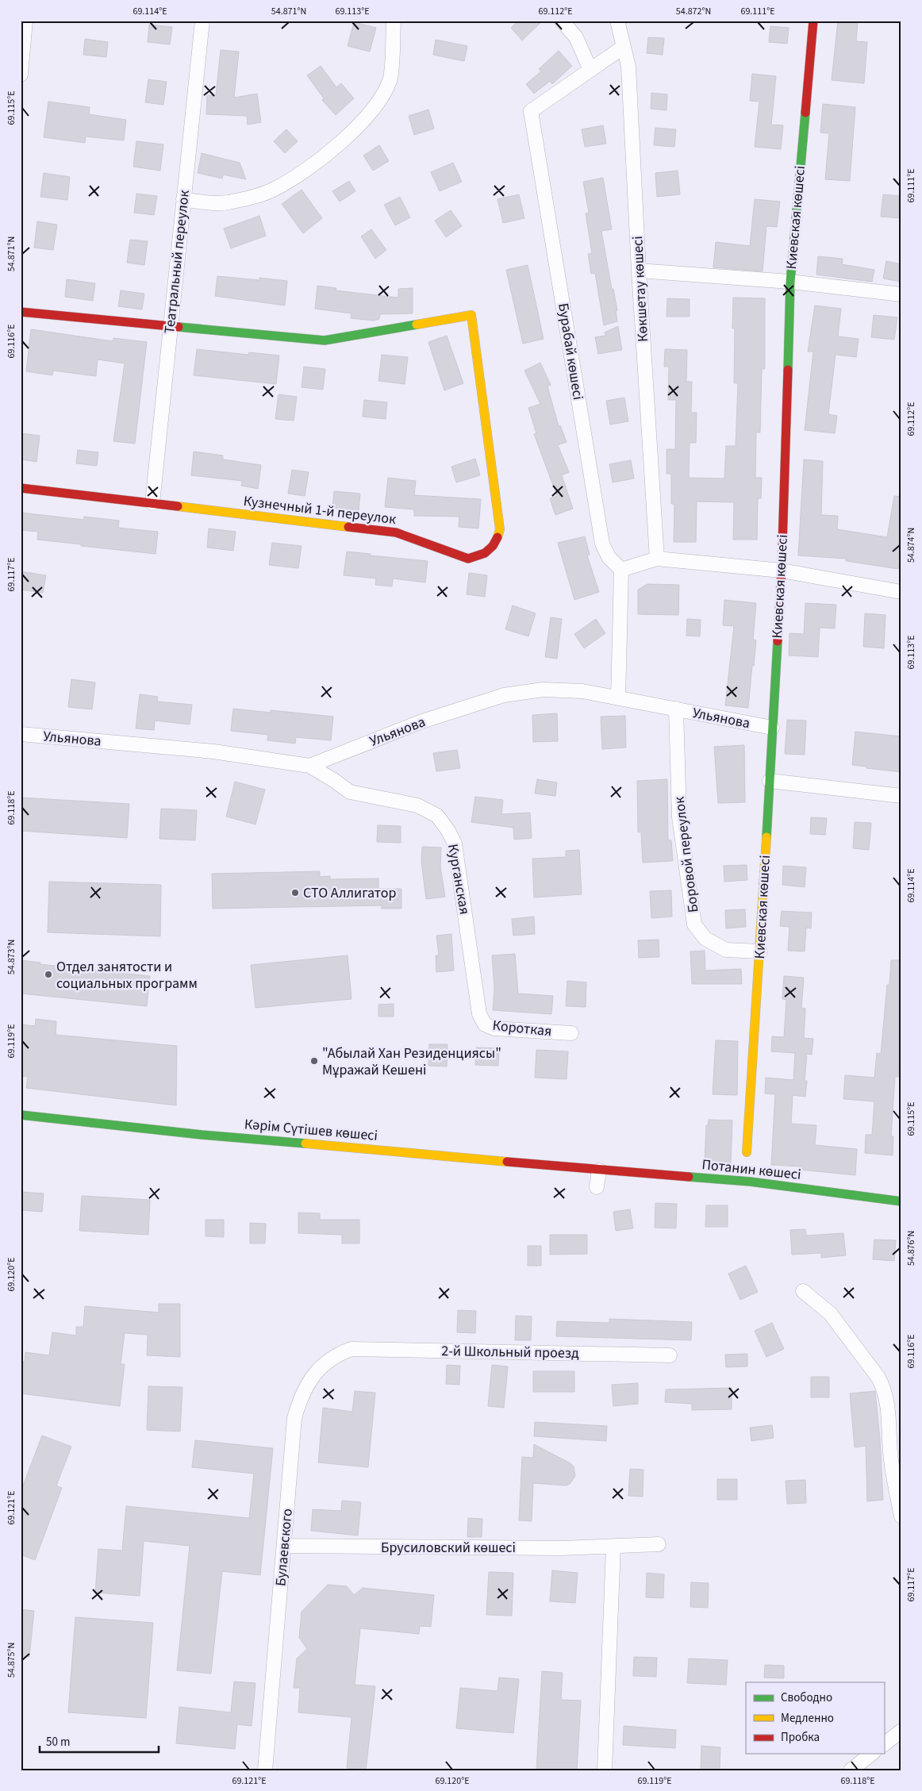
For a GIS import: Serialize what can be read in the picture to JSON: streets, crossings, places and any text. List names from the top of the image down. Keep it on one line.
{"streets":{"street":["Киевская көшесі","Театральный переулок","Көкшетау көшесі","Бурабай көшесі","Кузнечный 1-й переулок","Ульянова","Боровой переулок","Курганская","Короткая","Кәрім Сүтішев көшесі","Потанин көшесі","2-й Школьный проезд","Булаевского","Брусиловский көшесі"]},"crossings":[["Киевская көшесі","Ульянова"],["Киевская көшесі","Боровой переулок"],["Театральный переулок","Кузнечный 1-й переулок"],["Көкшетау көшесі","Бурабай көшесі"],["Ульянова","Боровой переулок"],["Ульянова","Курганская"],["Курганская","Короткая"],["Кәрім Сүтішев көшесі","Потанин көшесі"],["2-й Школьный проезд","Булаевского"],["Булаевского","Брусиловский көшесі"]],"places":["СТО Аллигатор","Отдел занятости и социальных программ","\"Абылай Хан Резиденциясы\" Мұражай Кешені"],"legend":["Свободно","Медленно","Пробка"],"scale_bar":"50 m","coordinates":["69.114°E","54.871°N","69.113°E","69.112°E","54.872°N","69.111°E","69.115°E","69.116°E","54.874°N","69.117°E","69.118°E","54.873°N","69.119°E","54.876°N","69.120°E","69.121°E","54.875°N"]}
